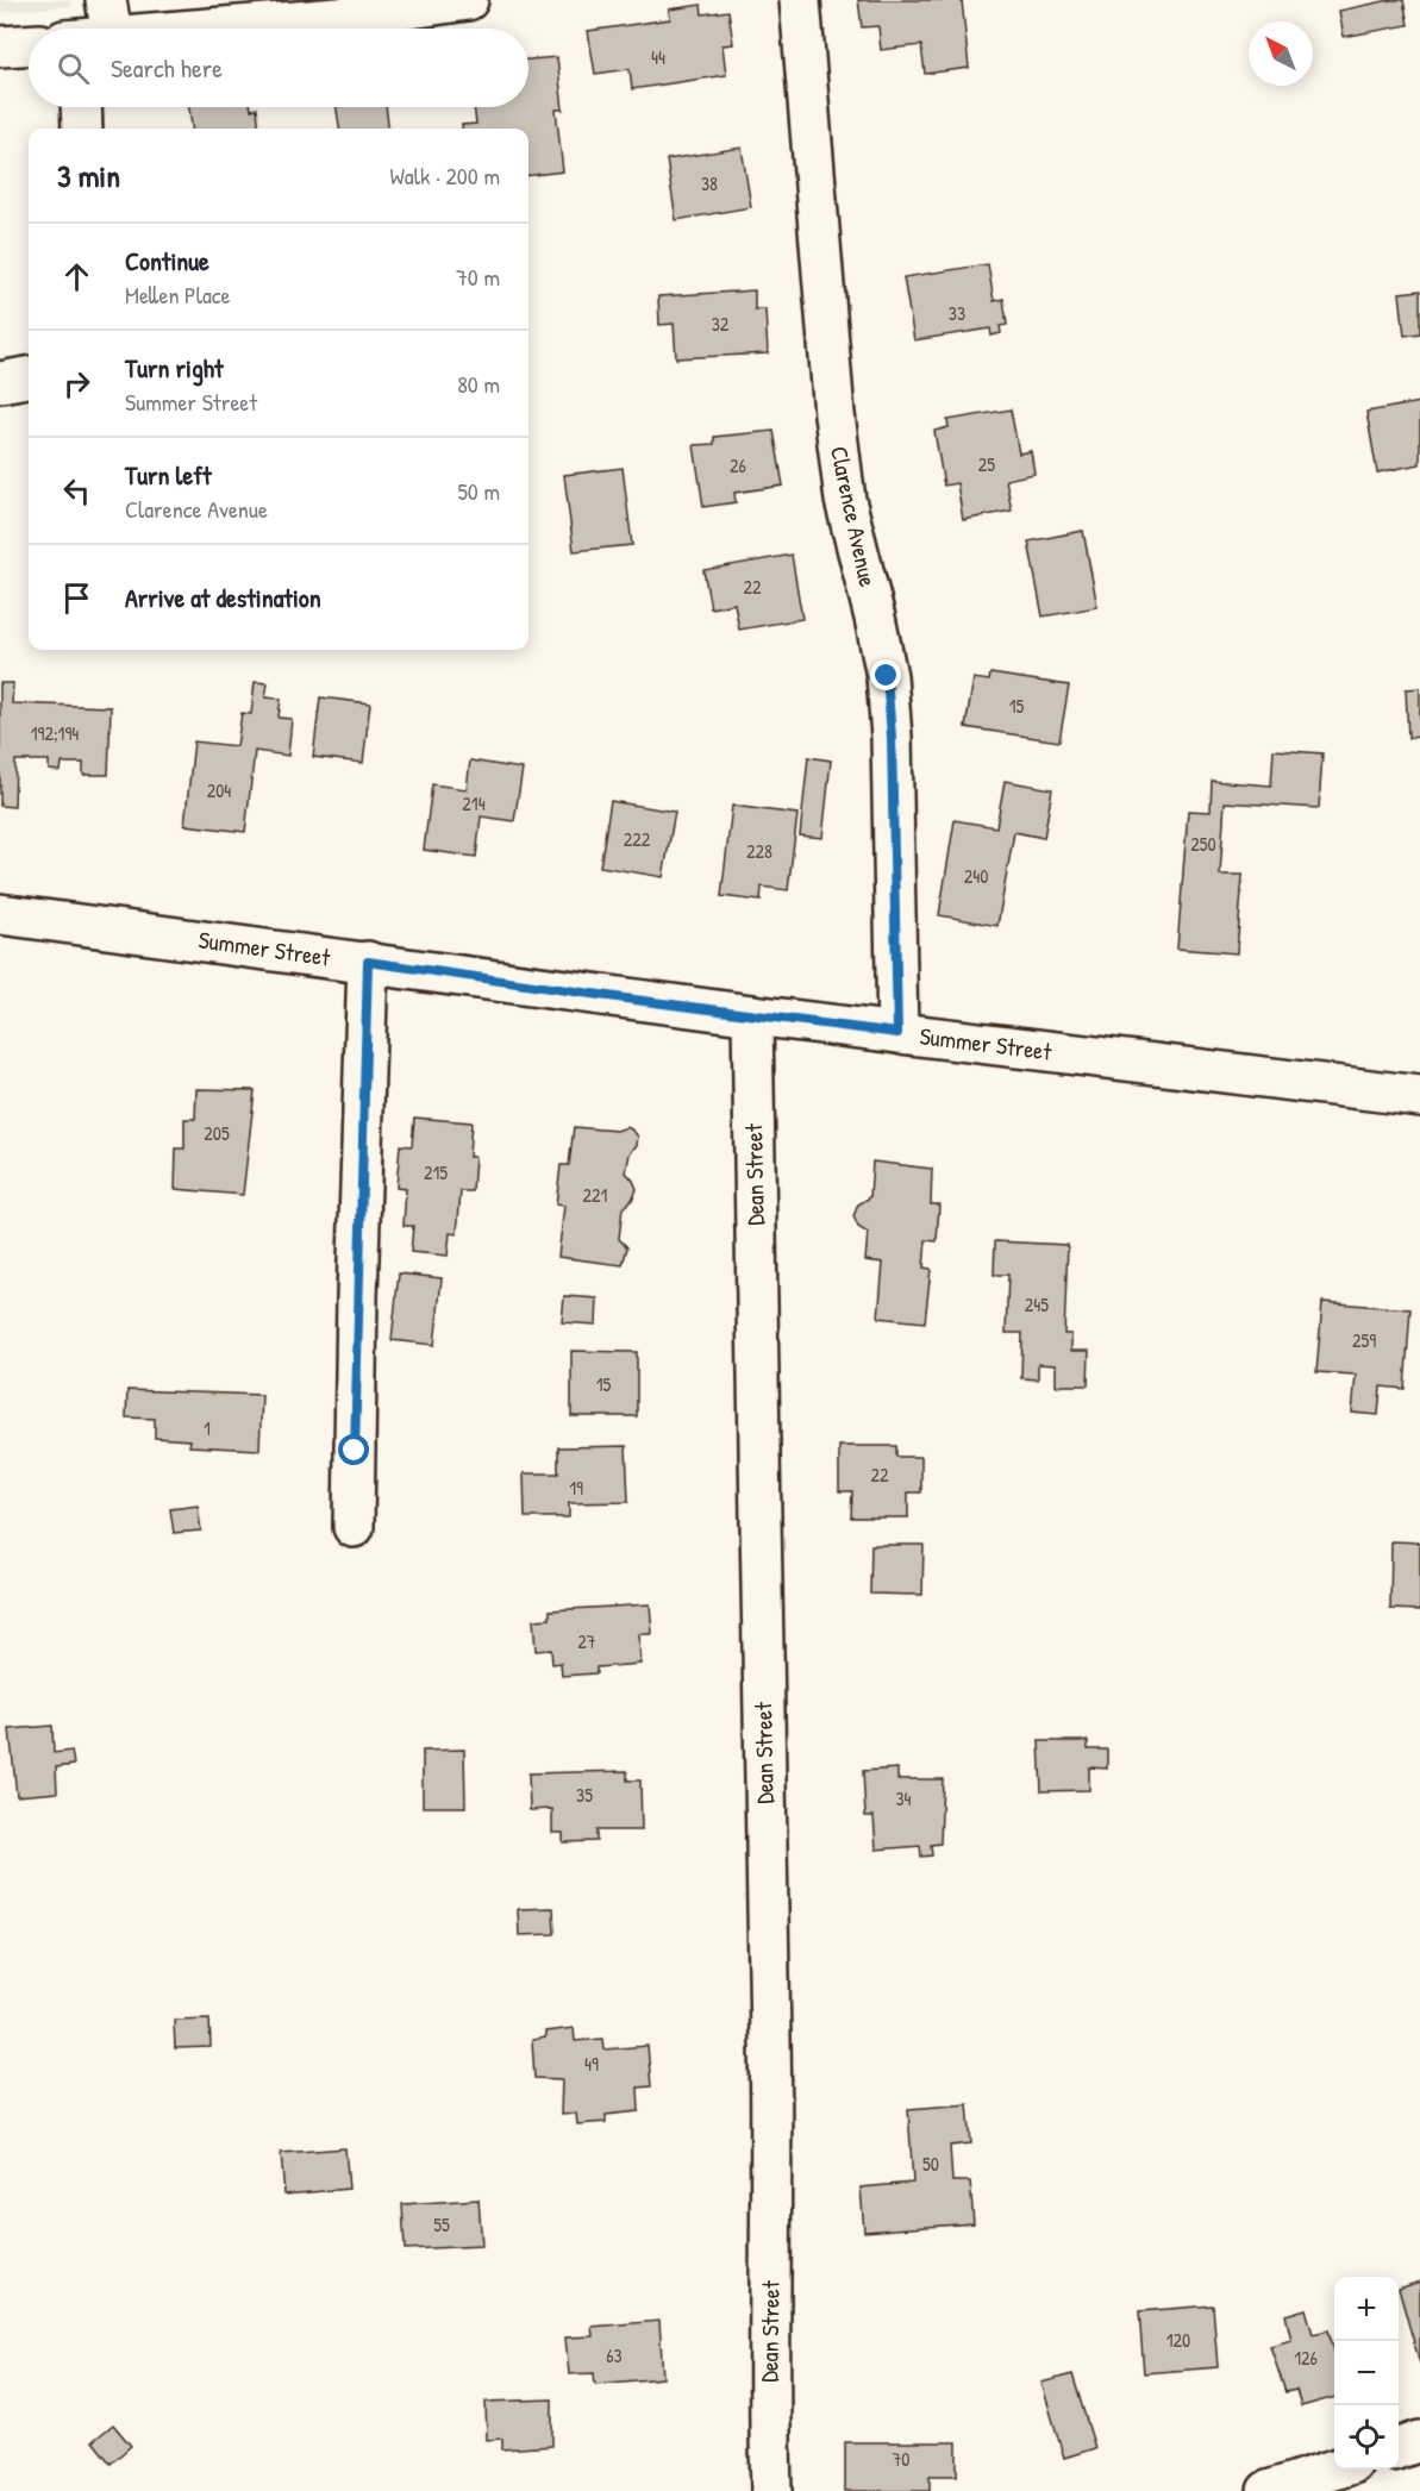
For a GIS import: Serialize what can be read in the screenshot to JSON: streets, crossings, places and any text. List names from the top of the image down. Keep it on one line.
{"streets":{"street":["Clarence Avenue","Summer Street","Dean Street"]},"crossings":[["Clarence Avenue","Summer Street"],["Summer Street","Dean Street"]],"house_numbers":["44","38","33","32","25","26","22","15","192;194","204","214","222","250","228","240","205","215","221","245","259","15","1","22","19","27","35","34","49","50","55","120","63","126","70"],"north":"top left","page":{"search":"Search here","heading":["3 min","Walk · 200 m"],"list":[["Continue","Mellen Place","70 m"],["Turn right","Summer Street","80 m"],["Turn left","Clarence Avenue","50 m"],"Arrive at destination"],"map_buttons":["+","−"]}}
